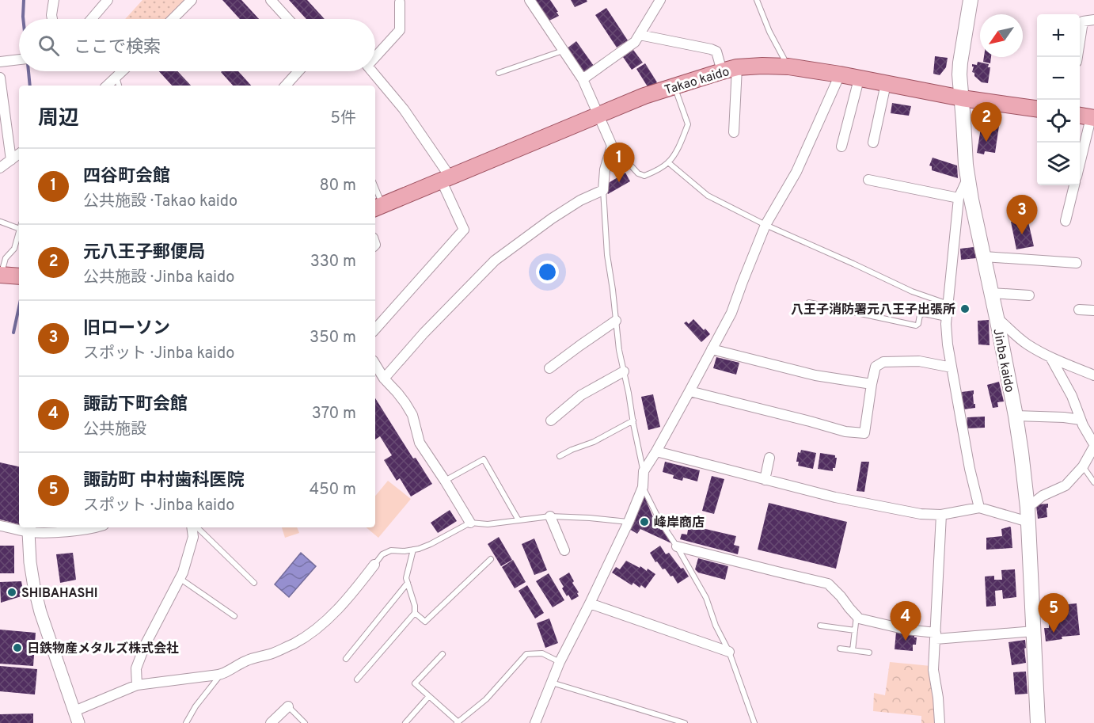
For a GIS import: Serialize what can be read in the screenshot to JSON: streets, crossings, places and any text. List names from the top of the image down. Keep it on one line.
{"streets":{"main road":["Takao kaido","Jinba kaido"]},"crossings":[["Takao kaido","Jinba kaido"]],"places":["八王子消防署元八王子出張所","峰岸商店","SHIBAHASHI","日鉄物産メタルズ株式会社"],"north":"bottom left","page":{"map_buttons":["+","−"],"search":"ここで検索","heading":["周辺","5件"],"pins":["2","1","3","5","4"],"list":[{"mark":"1","name":"四谷町会館","note":"公共施設 · Takao kaido","value":"80 m"},{"mark":"2","name":"元八王子郵便局","note":"公共施設 · Jinba kaido","value":"330 m"},{"mark":"3","name":"旧ローソン","note":"スポット · Jinba kaido","value":"350 m"},{"mark":"4","name":"諏訪下町会館","note":"公共施設","value":"370 m"},{"mark":"5","name":"諏訪町 中村歯科医院","note":"スポット · Jinba kaido","value":"450 m"}]}}
